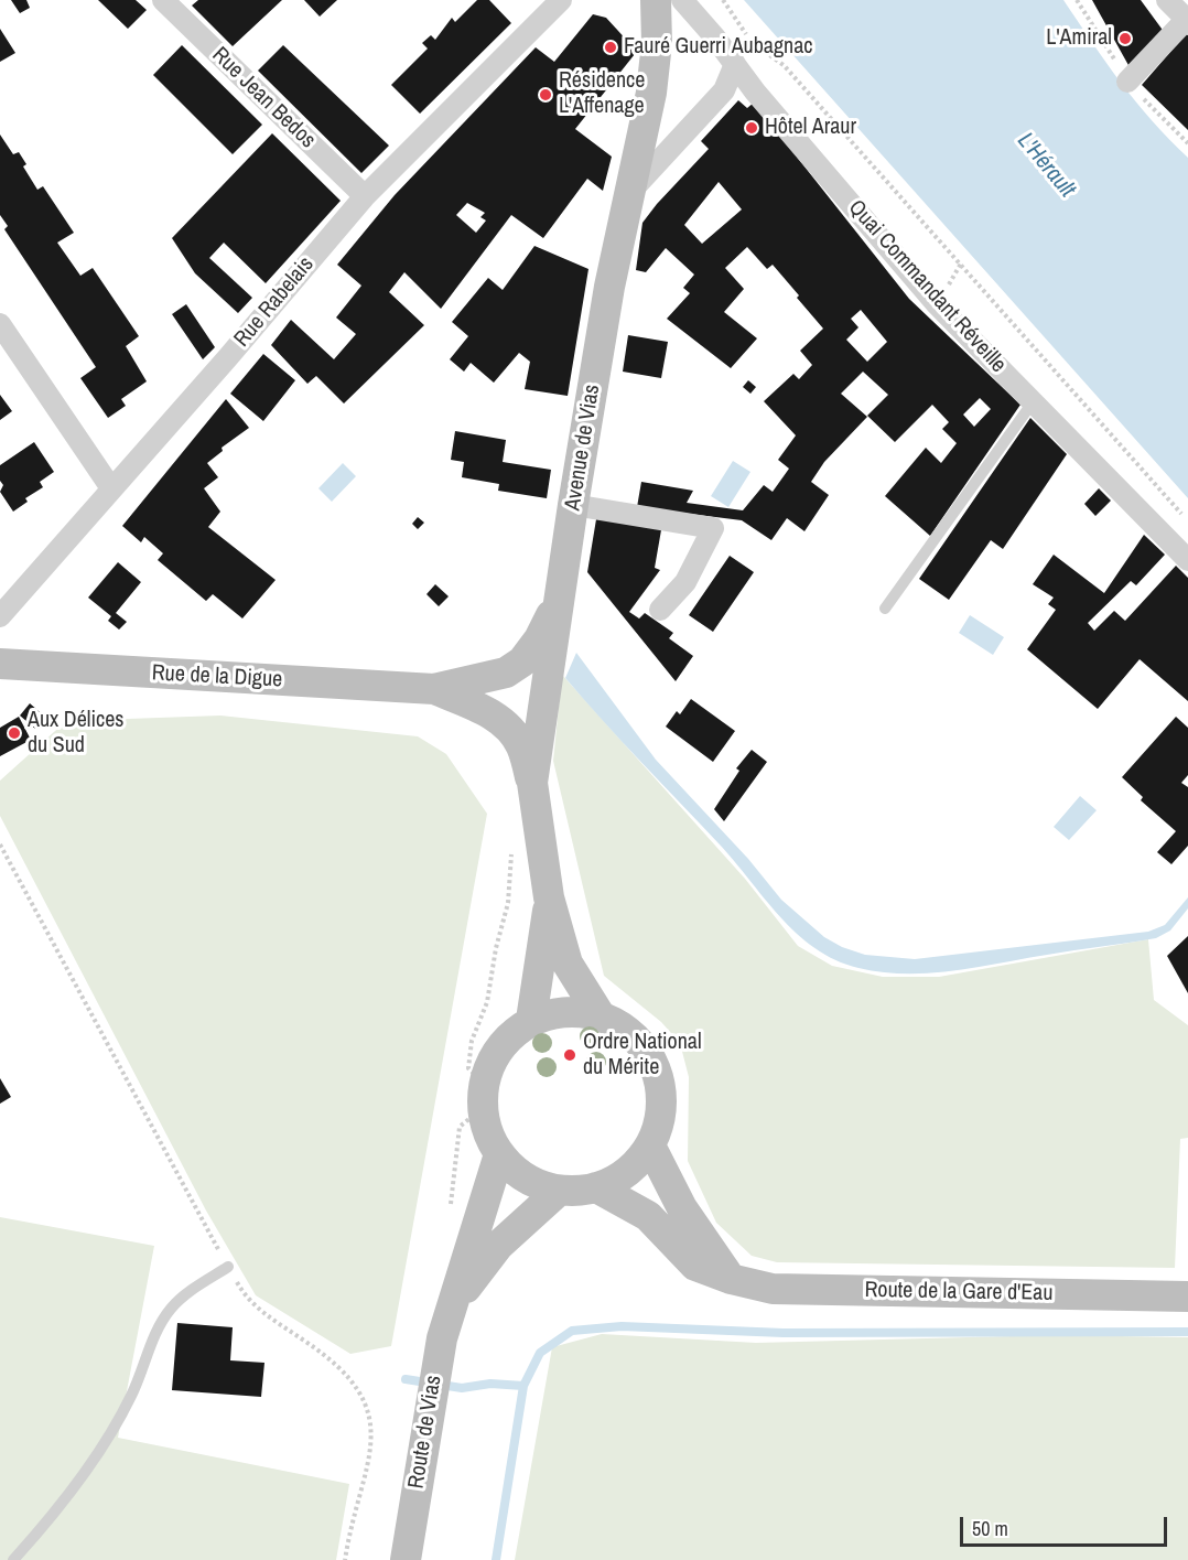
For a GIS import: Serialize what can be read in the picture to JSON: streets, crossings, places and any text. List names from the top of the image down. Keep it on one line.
{"streets":{"main road":["Avenue de Vias","Rue de la Digue","Route de la Gare d'Eau","Route de Vias"],"street":["Rue Jean Bedos","Quai Commandant Réveille","Rue Rabelais"]},"crossings":[["Rue Jean Bedos","Rue Rabelais"],["Avenue de Vias","Rue de la Digue"],["Avenue de Vias","Route de la Gare d'Eau"],["Avenue de Vias","Route de Vias"],["Route de la Gare d'Eau","Route de Vias"]],"water":["L'Hérault"],"places":["L'Amiral","Fauré Guerri Aubagnac","Résidence L'Affenage","Hôtel Araur","Aux Délices du Sud","Ordre National du Mérite"],"scale_bar":"50 m"}
